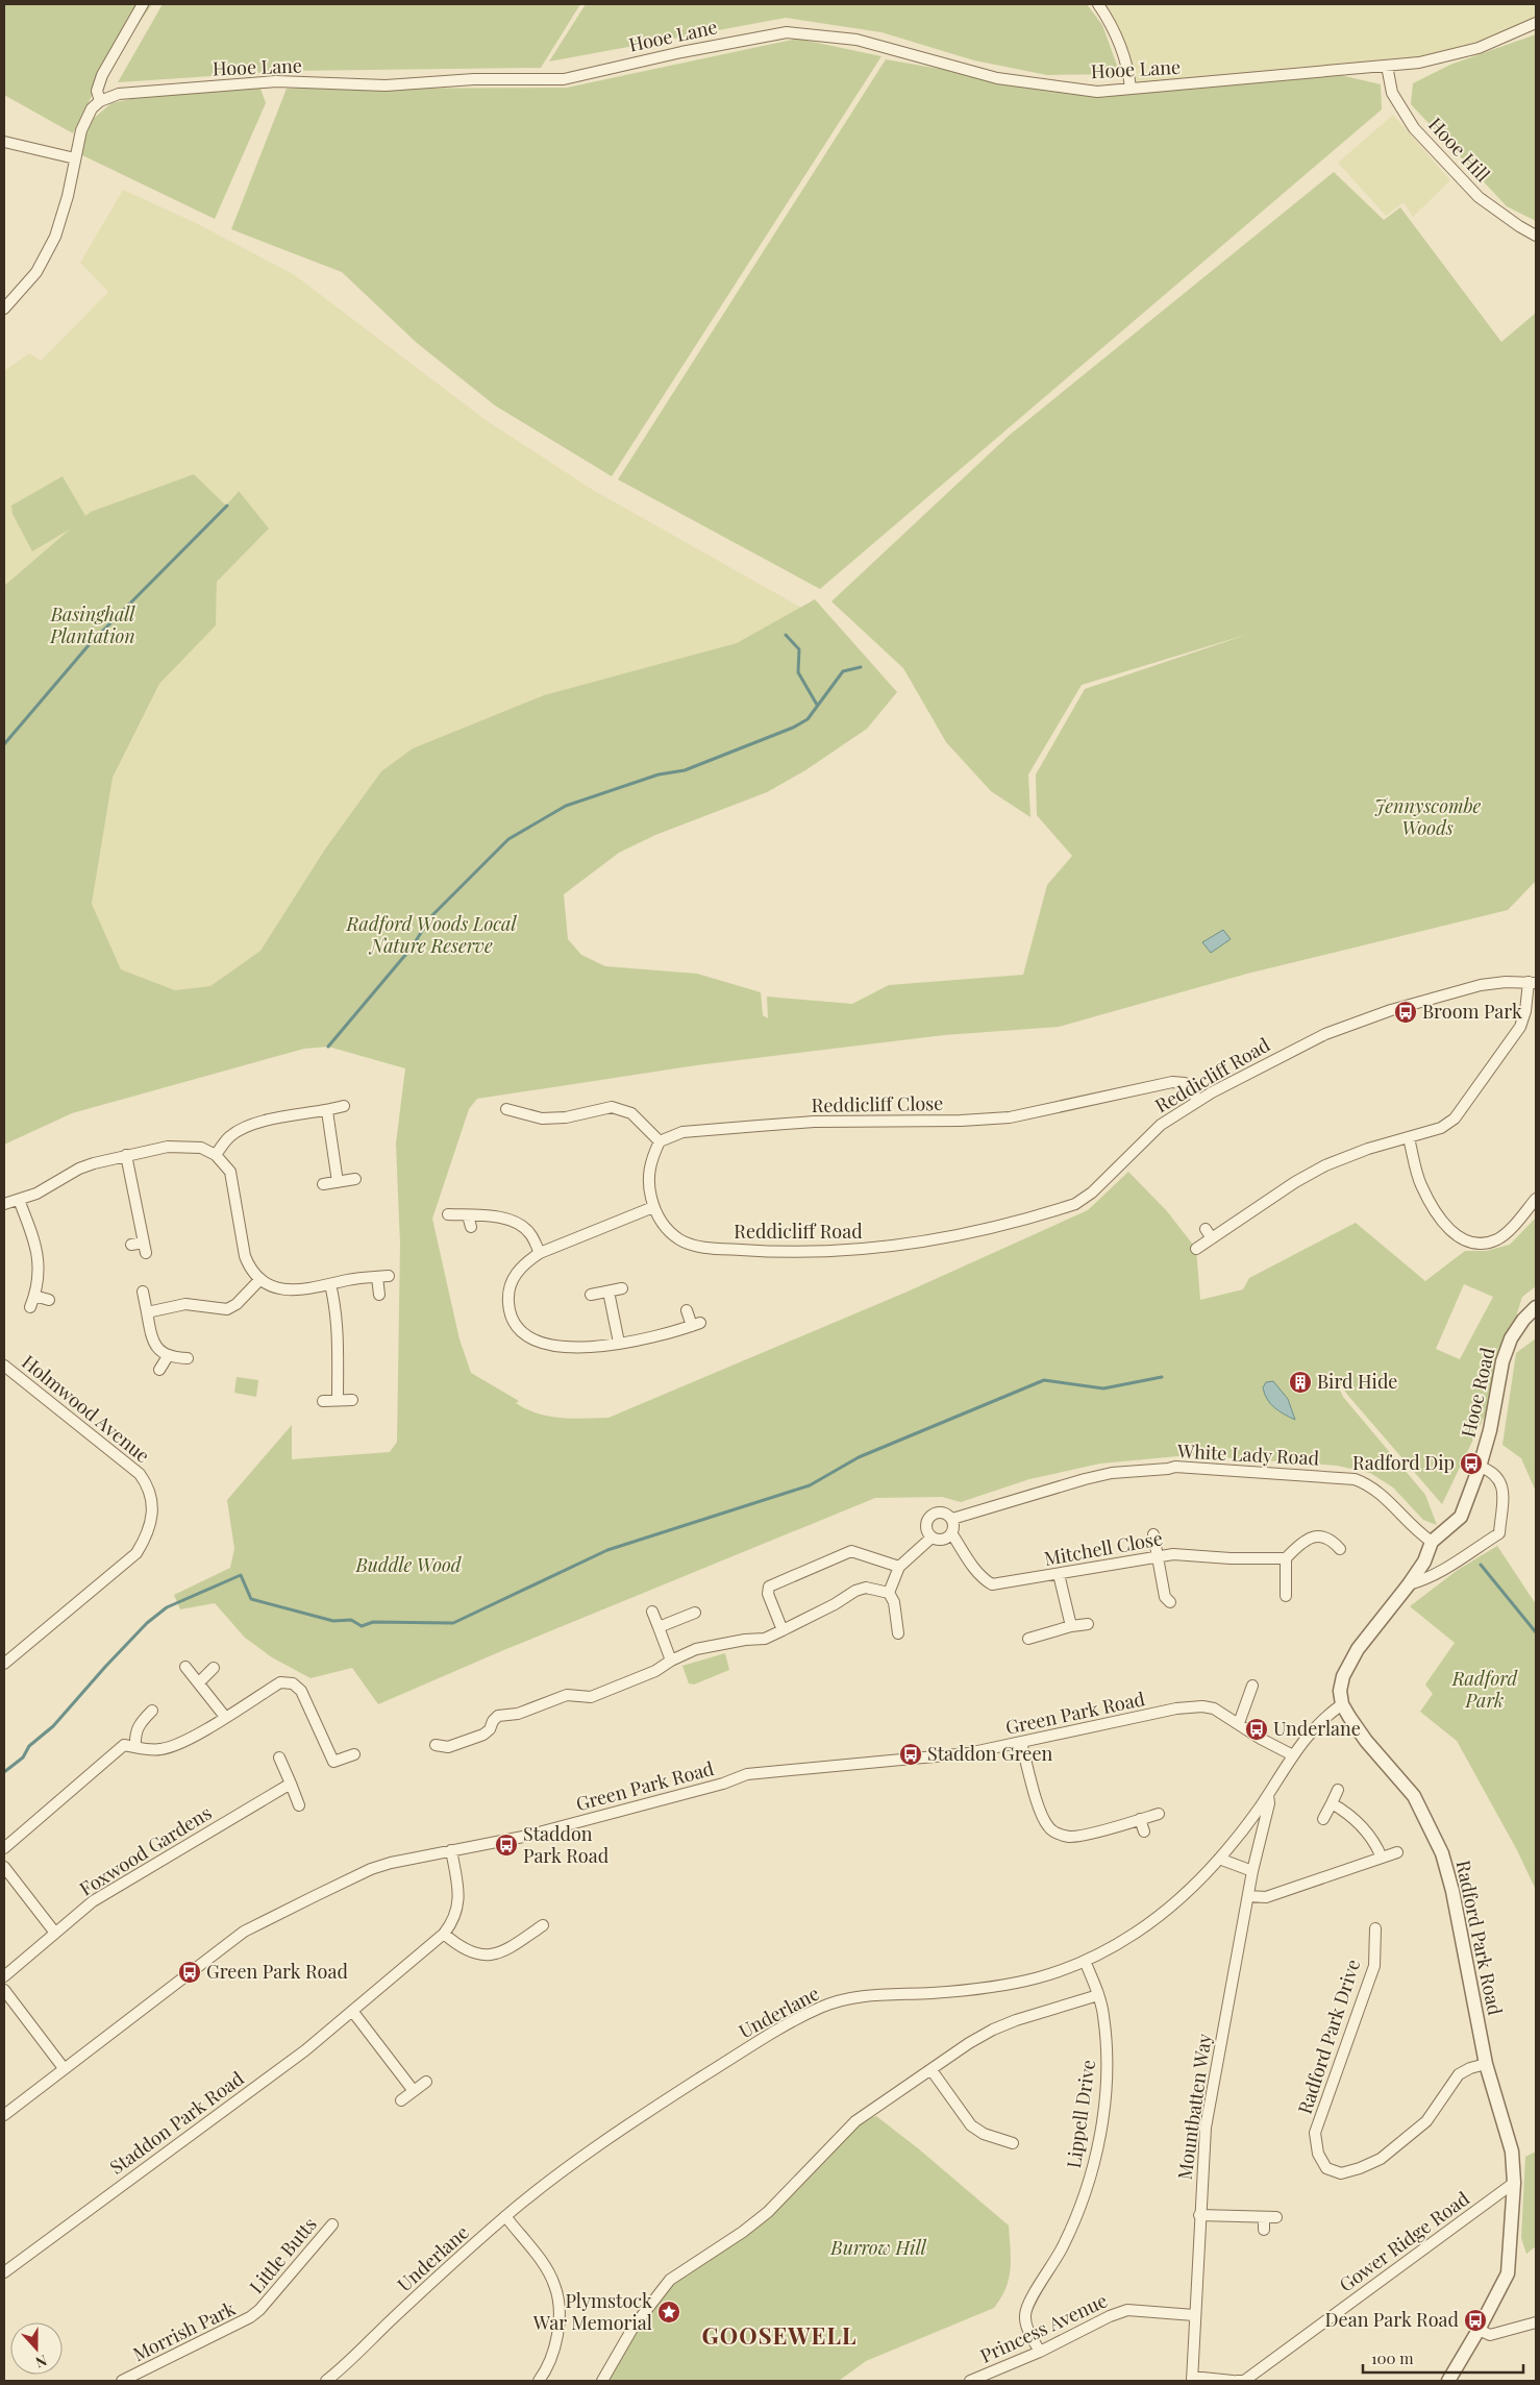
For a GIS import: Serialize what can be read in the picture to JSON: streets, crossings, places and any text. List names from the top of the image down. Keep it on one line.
{"streets":{"street":["Hooe Lane","Hooe Hill","Reddicliff Road","Reddicliff Close","Hooe Road","Holmwood Avenue","White Lady Road","Mitchell Close","Green Park Road","Foxwood Gardens","Radford Park Road","Underlane","Radford Park Drive","Mountbatten Way","Lippell Drive","Staddon Park Road","Gower Ridge Road","Little Butts","Princess Avenue","Morrish Park"]},"crossings":[["Hooe Lane","Hooe Hill"],["Reddicliff Road","Reddicliff Close"],["Hooe Road","White Lady Road"],["White Lady Road","Mitchell Close"],["Green Park Road","Underlane"],["Green Park Road","Staddon Park Road"],["Radford Park Road","Underlane"],["Radford Park Road","Radford Park Drive"],["Radford Park Road","Gower Ridge Road"],["Underlane","Mountbatten Way"],["Underlane","Lippell Drive"],["Mountbatten Way","Gower Ridge Road"],["Mountbatten Way","Princess Avenue"],["Lippell Drive","Princess Avenue"],["Little Butts","Morrish Park"]],"districts":["GOOSEWELL"],"parks":["Basinghall Plantation","Jennyscombe Woods","Radford Woods Local Nature Reserve","Buddle Wood","Radford Park","Burrow Hill"],"places":{"bus stop":["Broom Park","Radford Dip","Underlane","Staddon Green","Staddon Park Road","Green Park Road","Dean Park Road"],"building":["Bird Hide"],"place":["Plymstock War Memorial"]},"scale_bar":"100 m","north":"bottom"}
